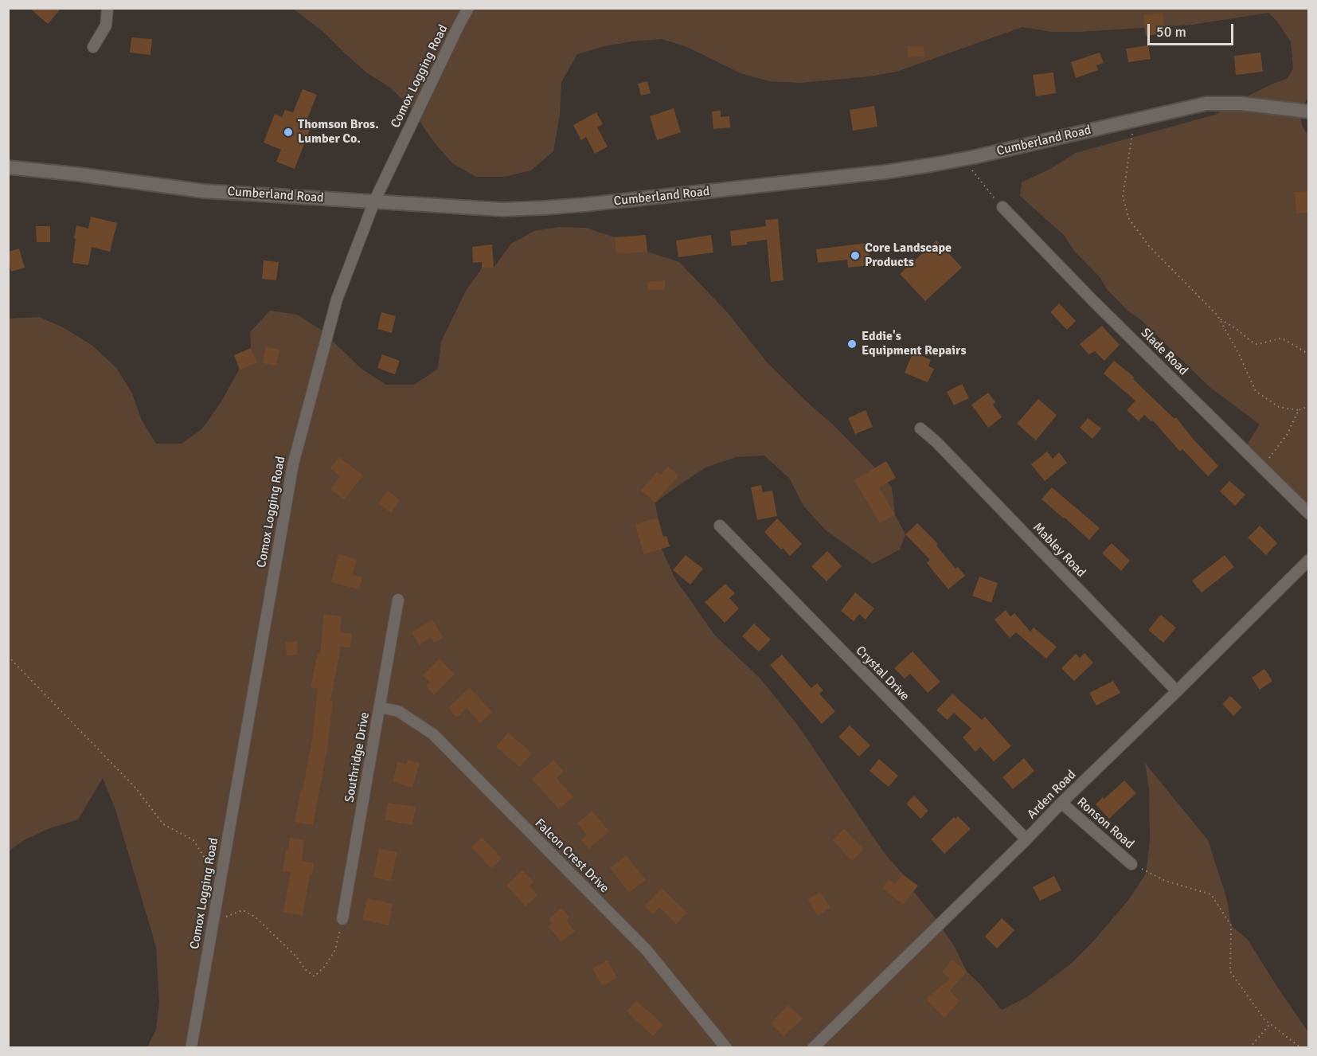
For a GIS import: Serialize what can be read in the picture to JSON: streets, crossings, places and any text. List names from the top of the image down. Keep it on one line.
{"streets":{"street":["Comox Logging Road","Cumberland Road","Slade Road","Mabley Road","Crystal Drive","Southridge Drive","Arden Road","Ronson Road","Falcon Crest Drive"]},"crossings":[["Comox Logging Road","Cumberland Road"],["Mabley Road","Arden Road"],["Crystal Drive","Arden Road"],["Southridge Drive","Falcon Crest Drive"],["Arden Road","Ronson Road"]],"places":["Thomson Bros. Lumber Co.","Core Landscape Products","Eddie's Equipment Repairs"],"scale_bar":"50 m"}
